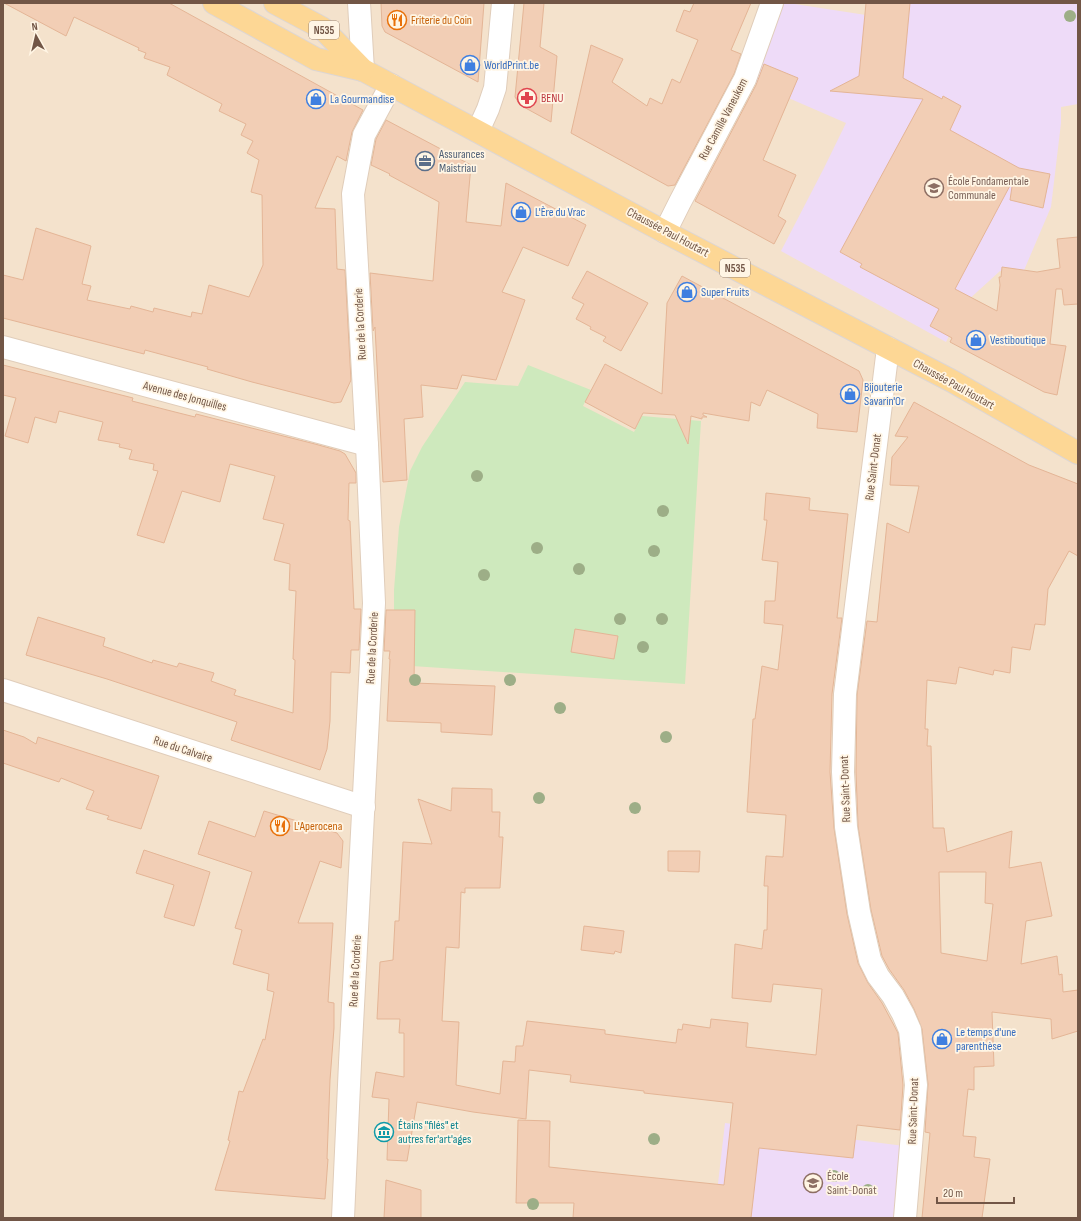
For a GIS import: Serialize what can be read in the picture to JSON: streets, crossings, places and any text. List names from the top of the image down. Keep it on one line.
{"streets":{"main road":["N535","Chaussée Paul Houtart"],"street":["Rue Camille Vaneukem","Rue de la Corderie","Avenue des Jonquilles","Rue Saint-Donat","Rue du Calvaire"]},"crossings":[["Rue Camille Vaneukem","Chaussée Paul Houtart"],["Chaussée Paul Houtart","Rue de la Corderie"],["Chaussée Paul Houtart","Rue Saint-Donat"],["Rue de la Corderie","Avenue des Jonquilles"],["Rue de la Corderie","Rue du Calvaire"]],"places":{"restaurant":["Friterie du Coin","L'Aperocena"],"shop":["WorldPrint.be","La Gourmandise","L'Ère du Vrac","Super Fruits","Vestiboutique","Bijouterie Savarin'Or","Le temps d'une parenthèse"],"pharmacy":["BENU"],"office":["Assurances Maistriau"],"school or university":["École Fondamentale Communale","École Saint-Donat"],"museum":["Étains \"filés\" et autres fer'art'ages"]},"scale_bar":"20 m","north":"top"}
